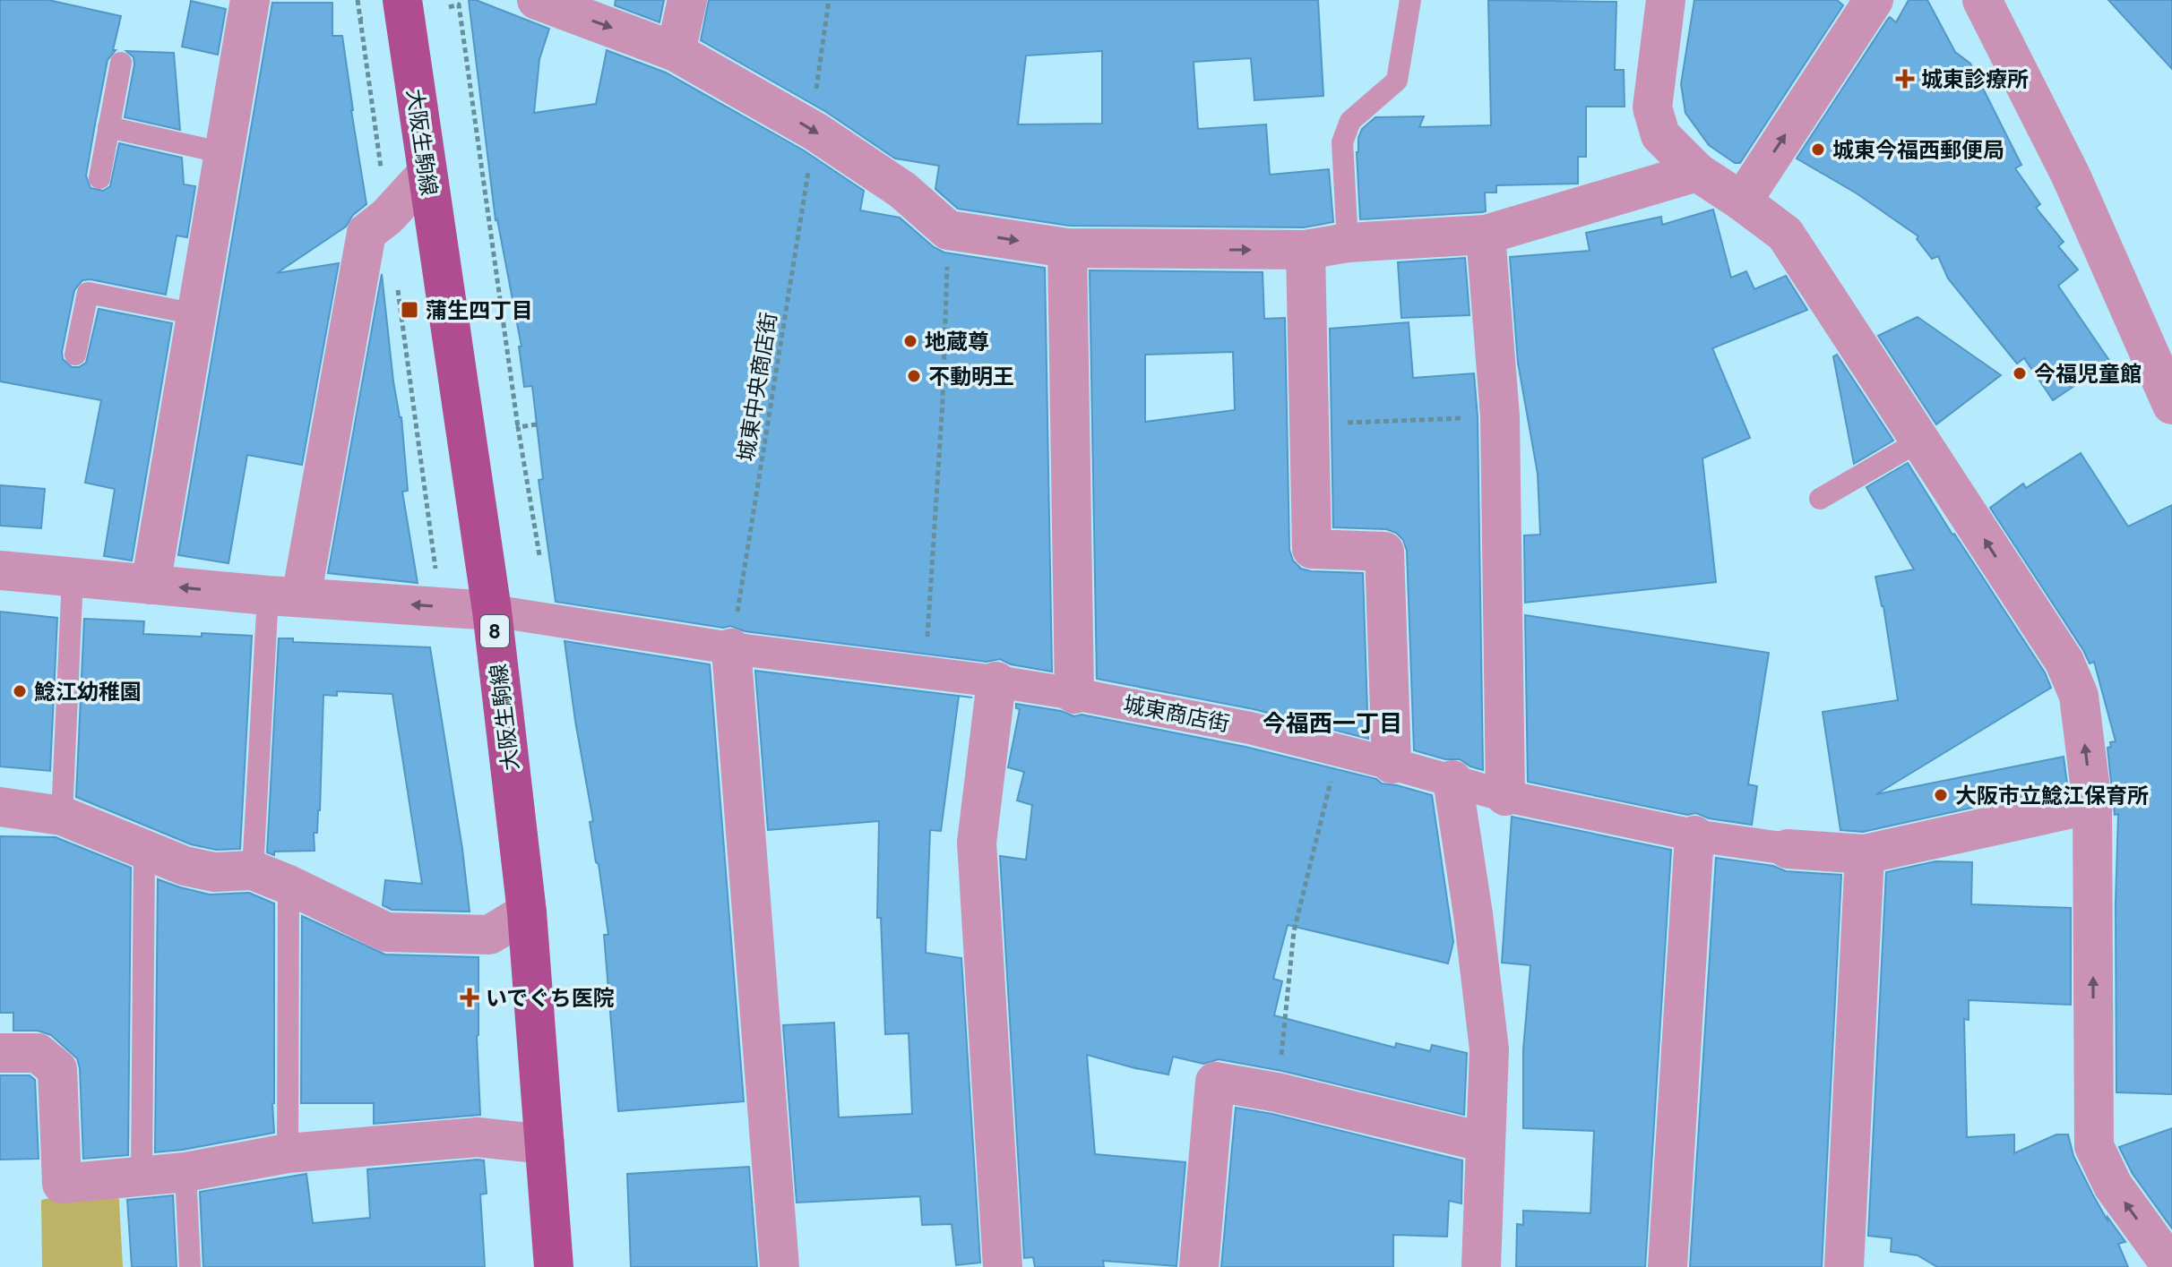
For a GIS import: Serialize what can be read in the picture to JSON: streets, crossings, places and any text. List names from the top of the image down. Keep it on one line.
{"streets":{"main road":["大阪生駒線","8"],"street":["城東商店街"],"path":["城東中央商店街"]},"crossings":[["大阪生駒線","城東商店街"],["城東中央商店街","城東商店街"]],"districts":["今福西一丁目"],"places":{"health":["城東診療所","いでぐち医院"],"other":["城東今福西郵便局","地蔵尊","今福児童館","不動明王","鯰江幼稚園","大阪市立鯰江保育所"],"transit":["蒲生四丁目"]}}
